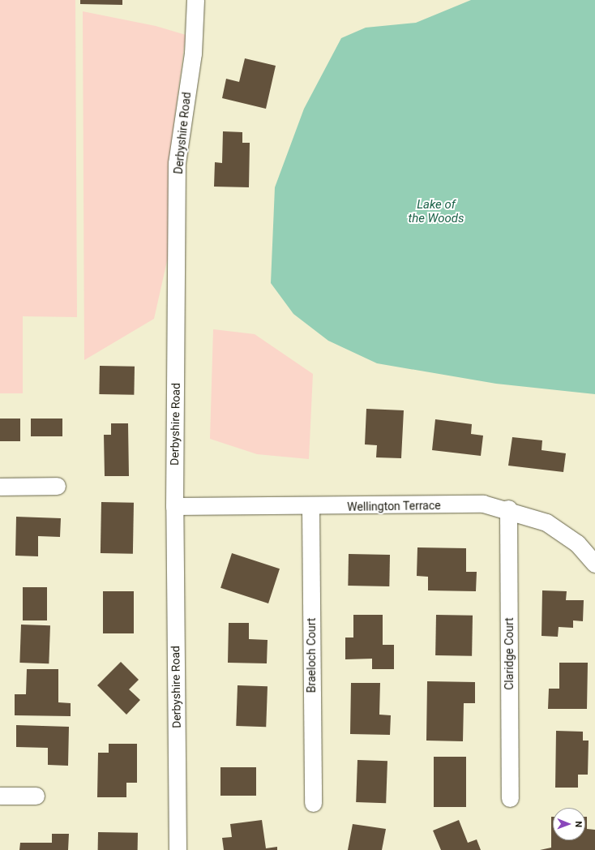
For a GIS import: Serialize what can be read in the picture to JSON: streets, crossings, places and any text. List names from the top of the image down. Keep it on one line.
{"streets":{"street":["Derbyshire Road","Wellington Terrace","Claridge Court","Braeloch Court"]},"crossings":[["Derbyshire Road","Wellington Terrace"],["Wellington Terrace","Claridge Court"],["Wellington Terrace","Braeloch Court"]],"water":["Lake of the Woods"],"north":"right"}
